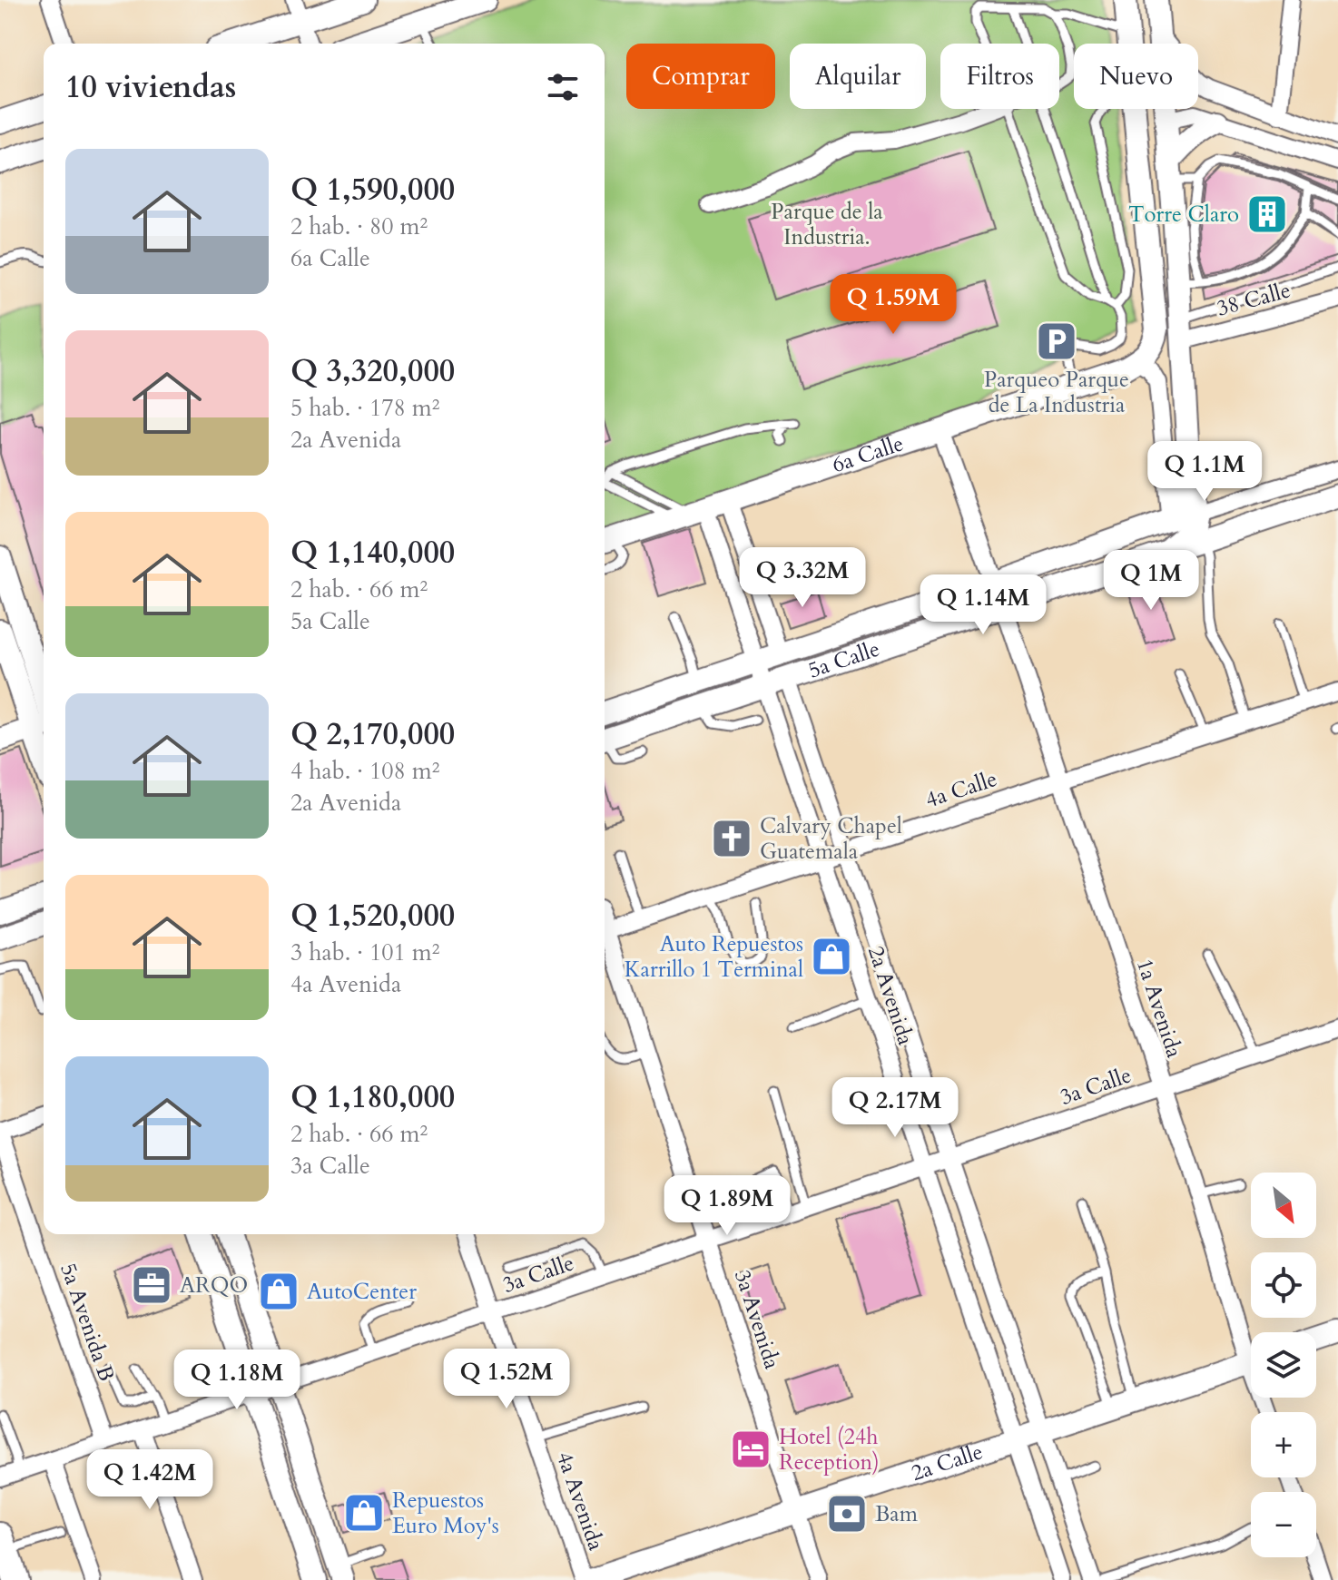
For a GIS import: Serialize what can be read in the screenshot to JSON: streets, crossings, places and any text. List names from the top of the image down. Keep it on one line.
{"streets":{"main road":["6a Calle","5a Calle","2a Calle"],"street":["38 Calle","4a Calle","2a Avenida","1a Avenida","3a Calle","3a Avenida","5a Avenida B","4a Avenida"]},"crossings":[["6a Calle","2a Avenida"],["5a Calle","2a Avenida"],["5a Calle","1a Avenida"],["4a Calle","2a Avenida"],["4a Calle","1a Avenida"],["2a Avenida","3a Calle"],["2a Avenida","2a Calle"],["1a Avenida","3a Calle"],["3a Calle","3a Avenida"],["3a Calle","5a Avenida B"],["3a Calle","4a Avenida"],["3a Avenida","2a Calle"]],"parks":["Parque de la Industria."],"places":{"building":["Torre Claro"],"parking":["Parqueo Parque de La Industria"],"church":["Calvary Chapel Guatemala"],"shop":["Auto Repuestos Karrillo 1 Terminal","AutoCenter","Repuestos Euro Moy's"],"office":["ARQO"],"hotel":["Hotel (24h Reception)"],"bank":["Bam"]},"north":"bottom right","page":{"chip":["Comprar","Alquilar","Filtros","Nuevo"],"heading":"10 viviendas","list":[{"name":"Q 1,590,000","note":"2 hab. · 80 m² · 6a Calle"},{"name":"Q 3,320,000","note":"5 hab. · 178 m² · 2a Avenida"},{"name":"Q 1,140,000","note":"2 hab. · 66 m² · 5a Calle"},{"name":"Q 2,170,000","note":"4 hab. · 108 m² · 2a Avenida"},{"name":"Q 1,520,000","note":"3 hab. · 101 m² · 4a Avenida"},{"name":"Q 1,180,000","note":"2 hab. · 66 m² · 3a Calle"}],"price":["Q 1.59M","Q 1.1M","Q 3.32M","Q 1M","Q 1.14M","Q 2.17M","Q 1.89M","Q 1.52M","Q 1.18M","Q 1.42M"],"map_buttons":["+","−"]}}
